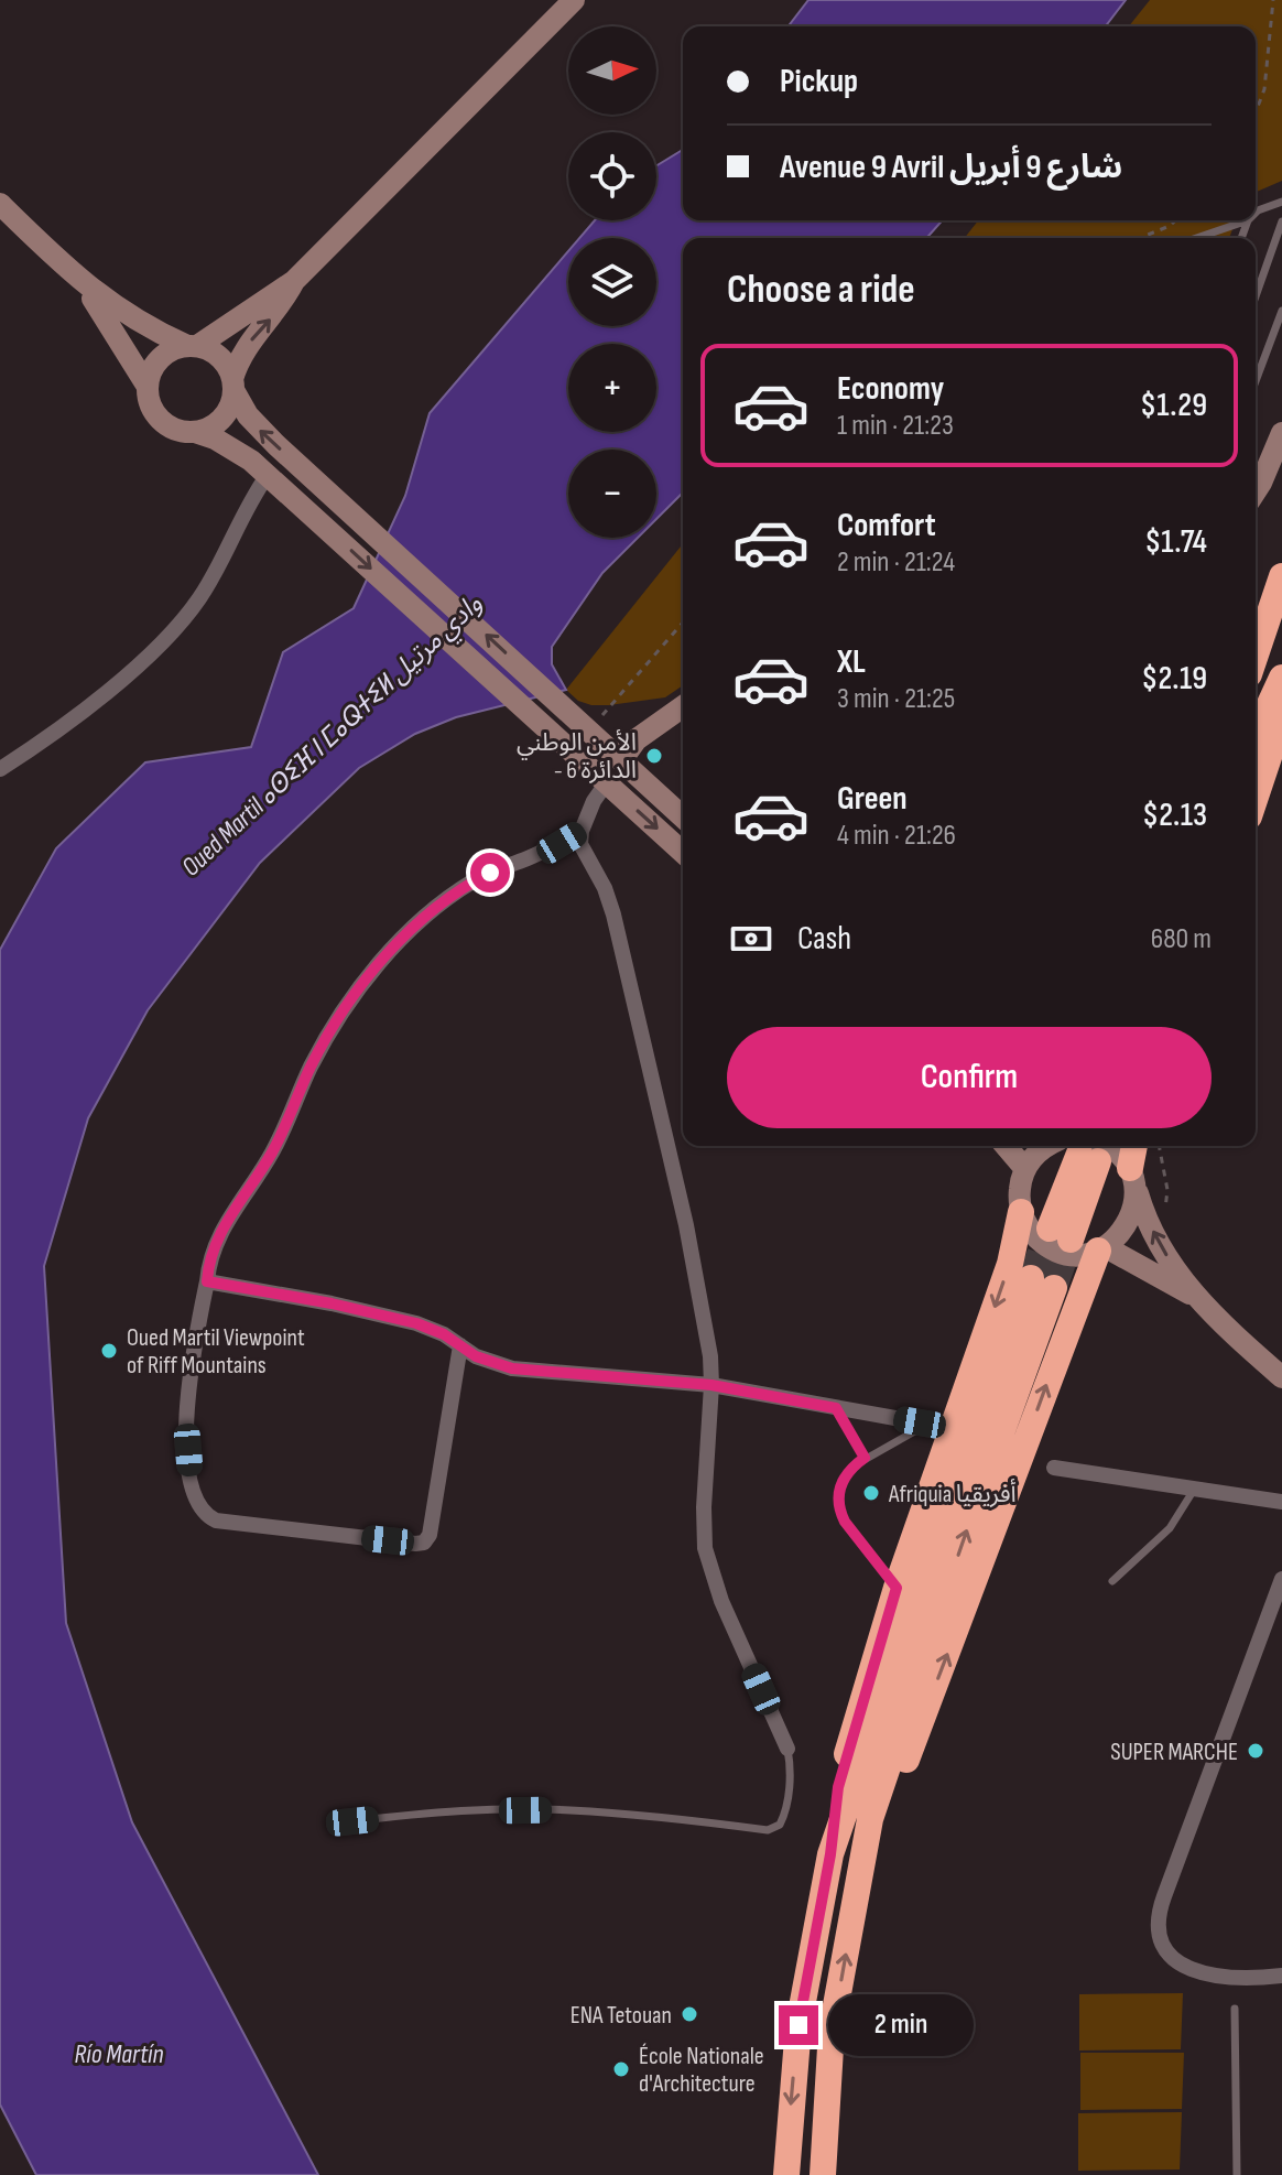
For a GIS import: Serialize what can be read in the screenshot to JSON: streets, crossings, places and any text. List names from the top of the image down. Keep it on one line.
{"water":["Oued Martil ⴰⵙⵉⴼ ⵏ ⵎⴰⵕⵜⵉⵍ وادي مرتيل","Río Martín"],"places":["الأمن الوطني - الدائرة 6","Oued Martil Viewpoint of Riff Mountains","Afriquia أفريقيا","SUPER MARCHE","ENA Tetouan","École Nationale d'Architecture"],"north":"right","page":{"map_buttons":["+","−"],"banner":["Pickup","Avenue 9 Avril شارع 9 أبريل"],"heading":"Choose a ride","list":[{"name":"Economy","note":"1 min · 21:23","value":"$1.29"},{"name":"Comfort","note":"2 min · 21:24","value":"$1.74"},{"name":"XL","note":"3 min · 21:25","value":"$2.19"},{"name":"Green","note":"4 min · 21:26","value":"$2.13"}],"pay":["Cash","680 m"],"buttons":"Confirm","bubble":"2 min"}}
